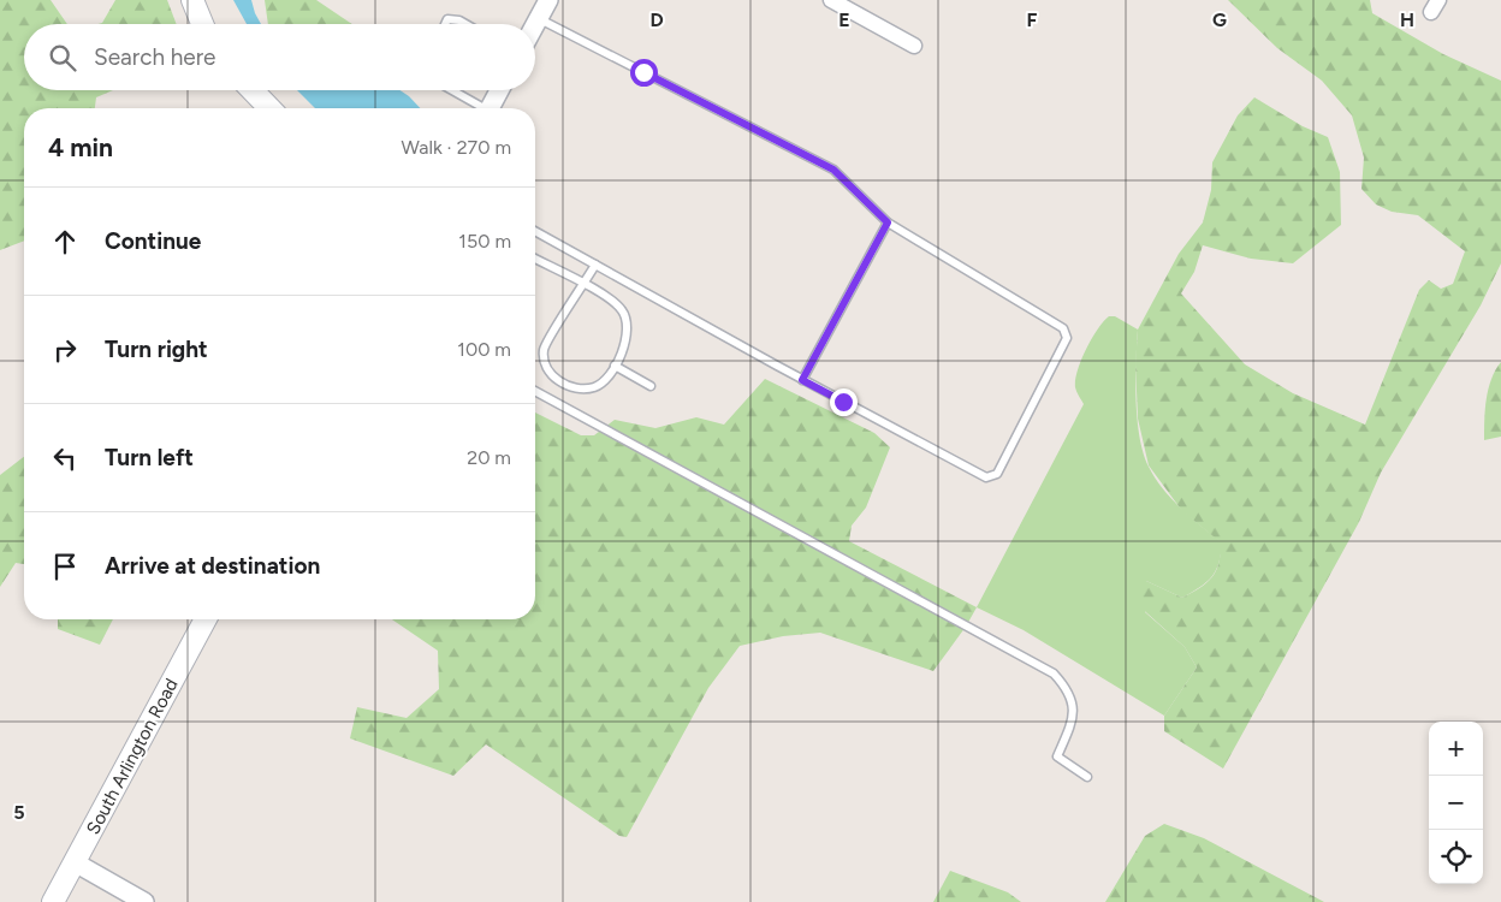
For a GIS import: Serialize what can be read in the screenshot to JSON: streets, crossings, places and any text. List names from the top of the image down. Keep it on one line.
{"streets":{"main road":["South Arlington Road"]},"page":{"search":"Search here","heading":["4 min","Walk · 270 m"],"list":[["Continue","150 m"],["Turn right","100 m"],["Turn left","20 m"],"Arrive at destination"],"map_buttons":["+","−"]},"grid":{"columns":["D","E","F","G","H"],"rows":["5"]}}
